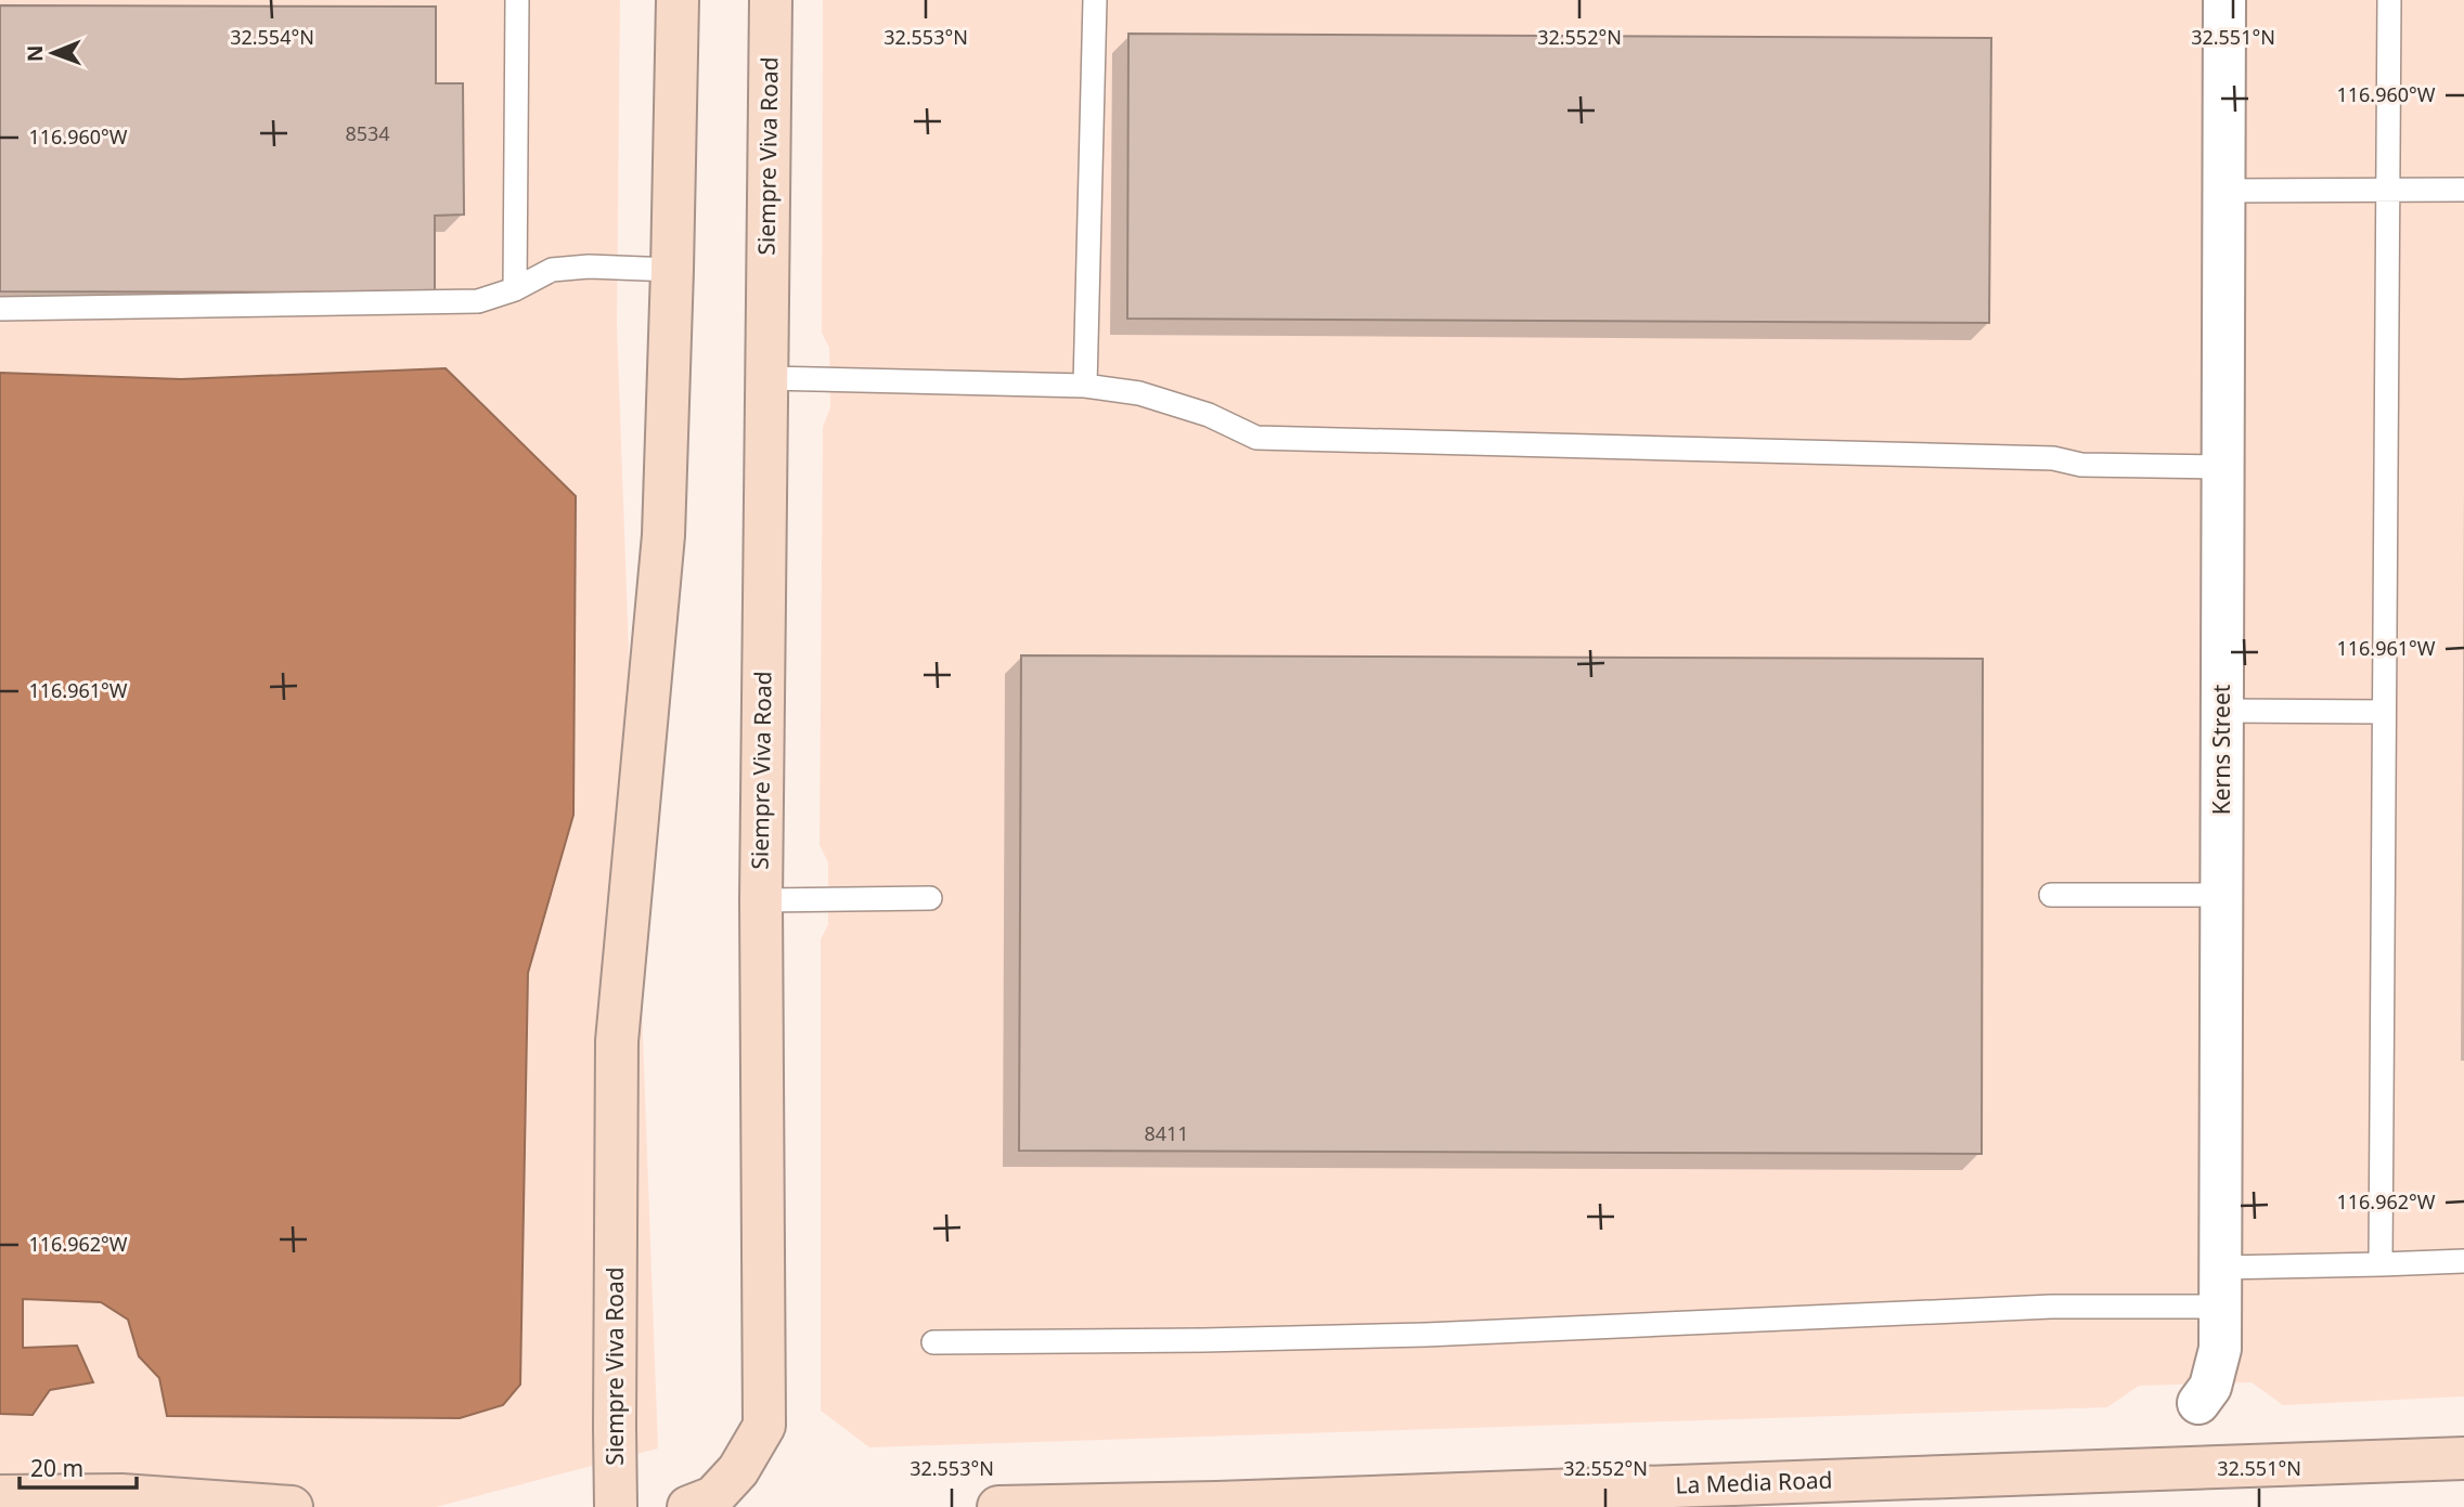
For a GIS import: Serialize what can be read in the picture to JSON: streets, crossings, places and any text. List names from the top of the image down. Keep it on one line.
{"streets":{"main road":["Siempre Viva Road","La Media Road"],"street":["Kerns Street"]},"house_numbers":["8534","8411"],"scale_bar":"20 m","north":"left","coordinates":["32.554°N","32.553°N","32.552°N","32.551°N","116.960°W","116.961°W","116.962°W"]}
